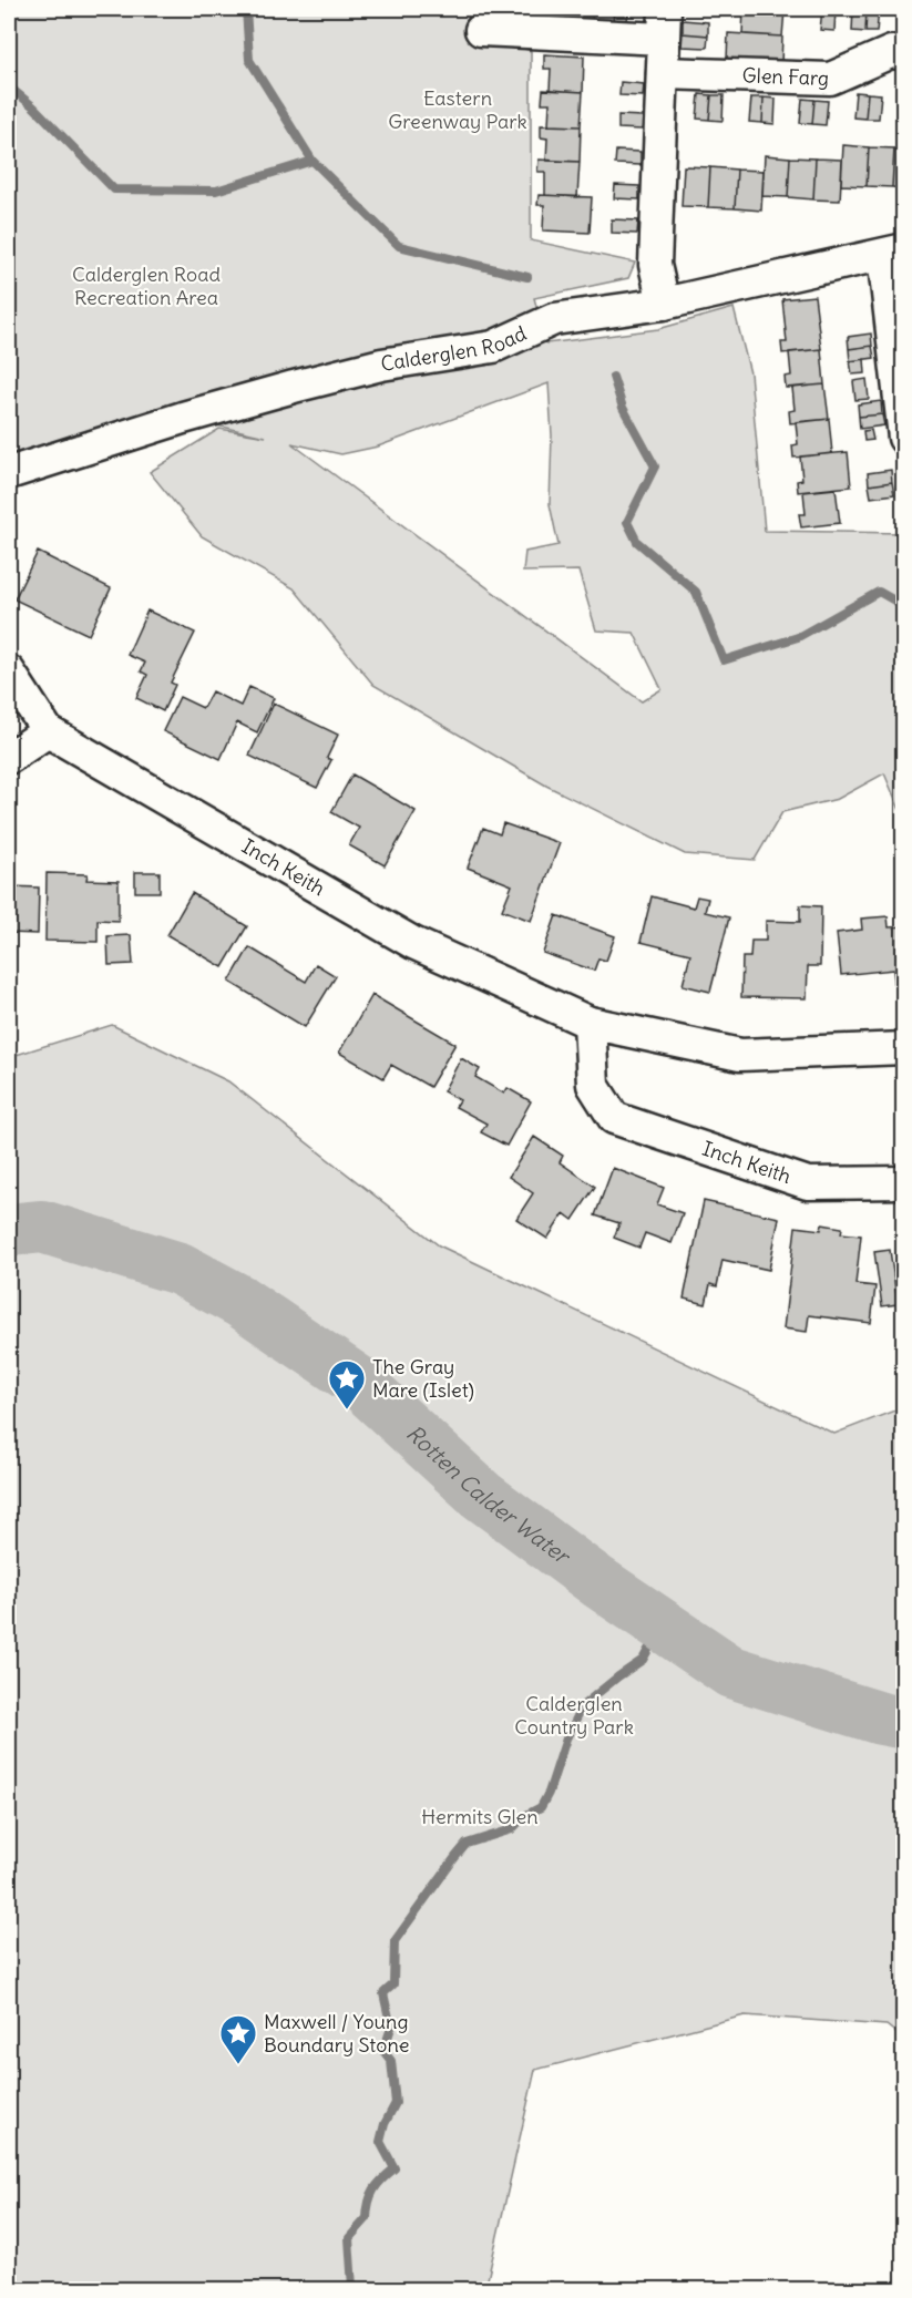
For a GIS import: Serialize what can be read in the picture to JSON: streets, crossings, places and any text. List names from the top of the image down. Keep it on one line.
{"streets":{"street":["Glen Farg","Calderglen Road","Inch Keith"]},"water":["Rotten Calder Water"],"parks":["Eastern Greenway Park","Calderglen Road Recreation Area","Calderglen Country Park","Hermits Glen"],"places":{"place":["The Gray Mare (Islet)","Maxwell / Young Boundary Stone"]}}
